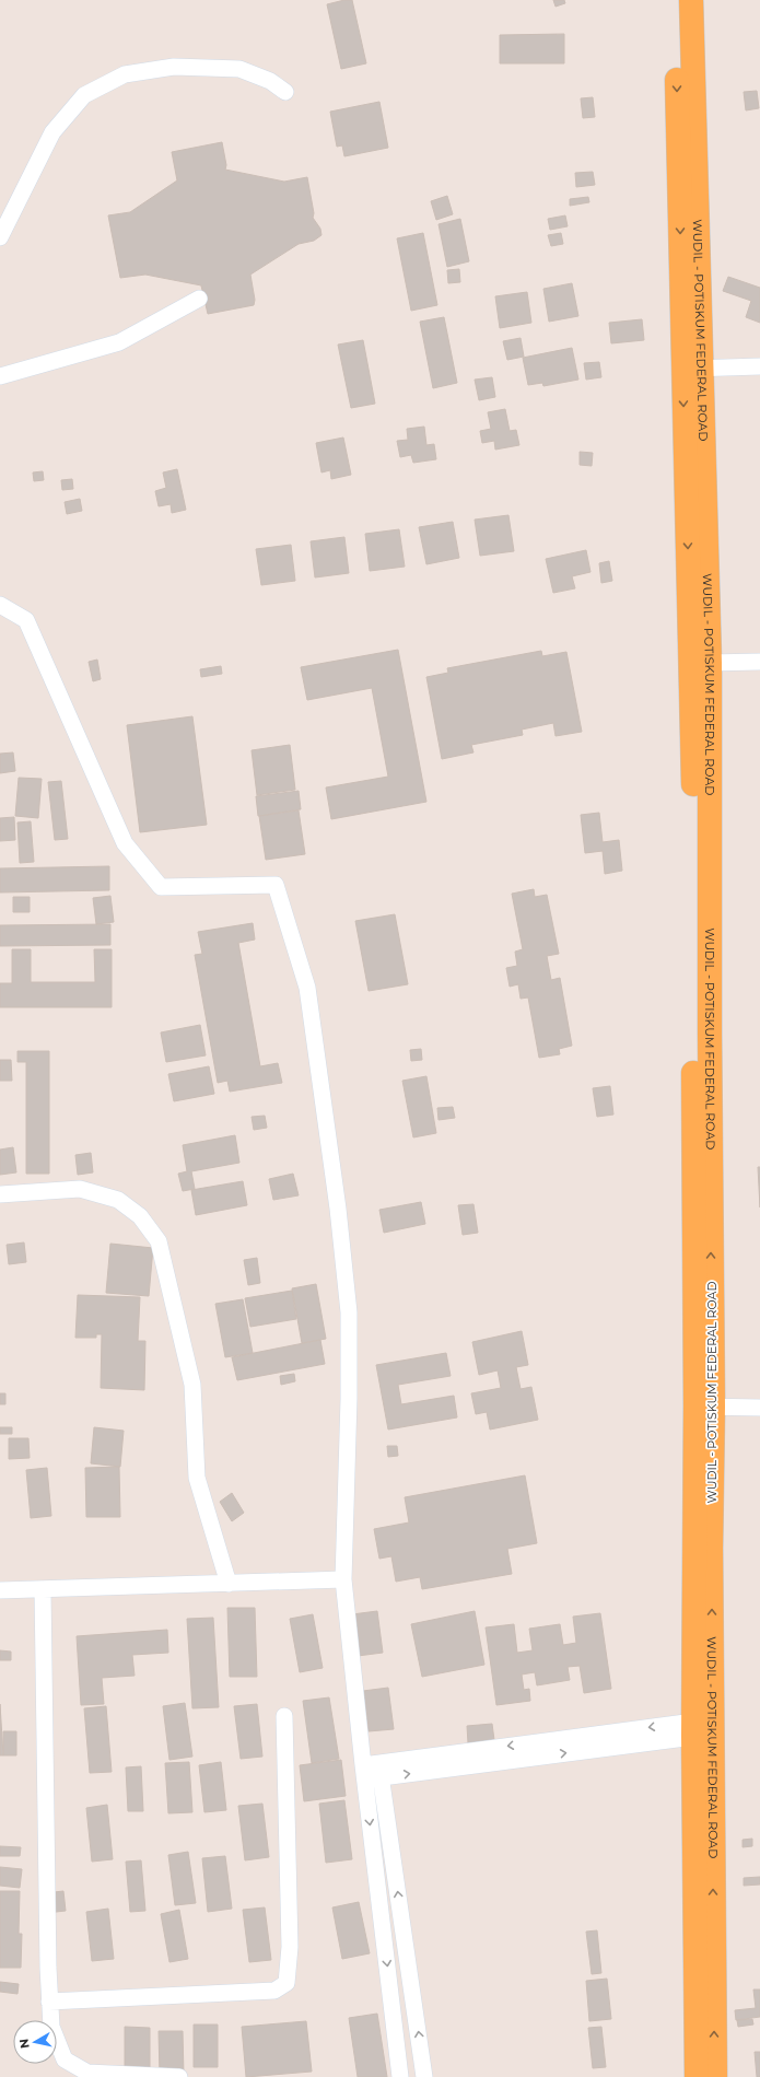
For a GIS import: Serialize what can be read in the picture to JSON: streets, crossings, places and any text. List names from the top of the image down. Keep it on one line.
{"streets":{"main road":["WUDIL - POTISKUM FEDERAL ROAD"]},"north":"left"}
